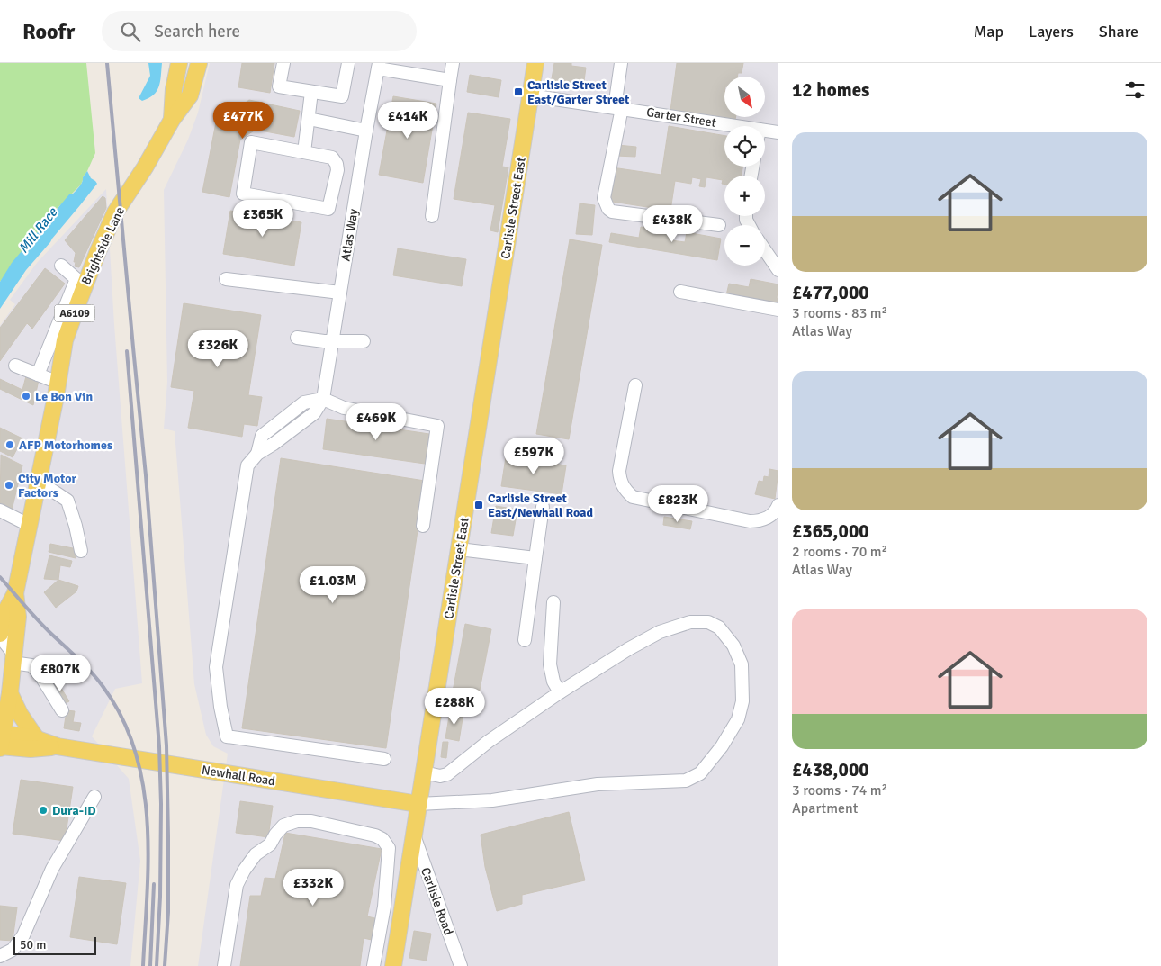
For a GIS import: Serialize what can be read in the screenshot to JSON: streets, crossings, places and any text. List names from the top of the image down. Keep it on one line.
{"streets":{"main road":["Carlisle Street East","Brightside Lane","A6109","Newhall Road"],"street":["Garter Street","Atlas Way","Carlisle Road"]},"crossings":[["Garter Street","Carlisle Street East"],["Carlisle Street East","Newhall Road"],["Carlisle Street East","Carlisle Road"],["Brightside Lane","A6109"],["Brightside Lane","Newhall Road"]],"water":["Mill Race"],"places":{"transit":["Carlisle Street East/Garter Street","Carlisle Street East/Newhall Road"],"other":["Le Bon Vin","AFP Motorhomes","City Motor Factors","Dura-ID"]},"scale_bar":"50 m","north":"bottom right","page":{"header":"Roofr","search":"Search here","nav":["Map","Layers","Share"],"heading":"12 homes","map_buttons":["+","−"],"price":["£477K","£414K","£365K","£438K","£326K","£469K","£597K","£823K","£1.03M","£807K","£288K","£332K"],"list":[{"name":"£477,000","note":"3 rooms · 83 m² · Atlas Way"},{"name":"£365,000","note":"2 rooms · 70 m² · Atlas Way"},{"name":"£438,000","note":"3 rooms · 74 m² · Apartment"}],"scale":"50 m"}}
